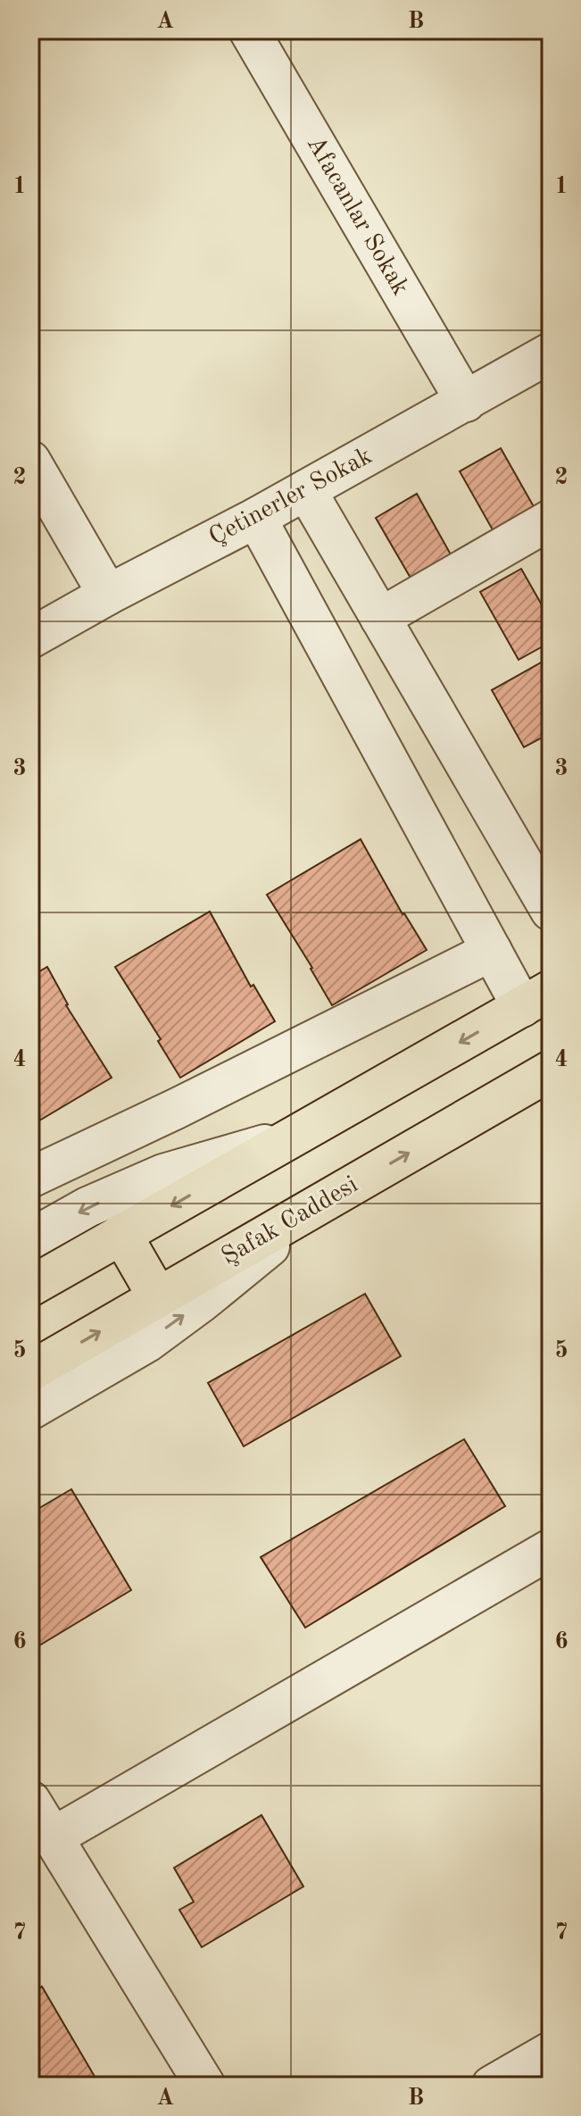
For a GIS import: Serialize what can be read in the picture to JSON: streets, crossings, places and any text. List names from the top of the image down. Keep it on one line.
{"streets":{"main road":["Şafak Caddesi"],"street":["Afacanlar Sokak","Çetinerler Sokak"]},"crossings":[["Afacanlar Sokak","Çetinerler Sokak"]],"grid":{"columns":["A","B"],"rows":["1","2","3","4","5","6","7"]}}
